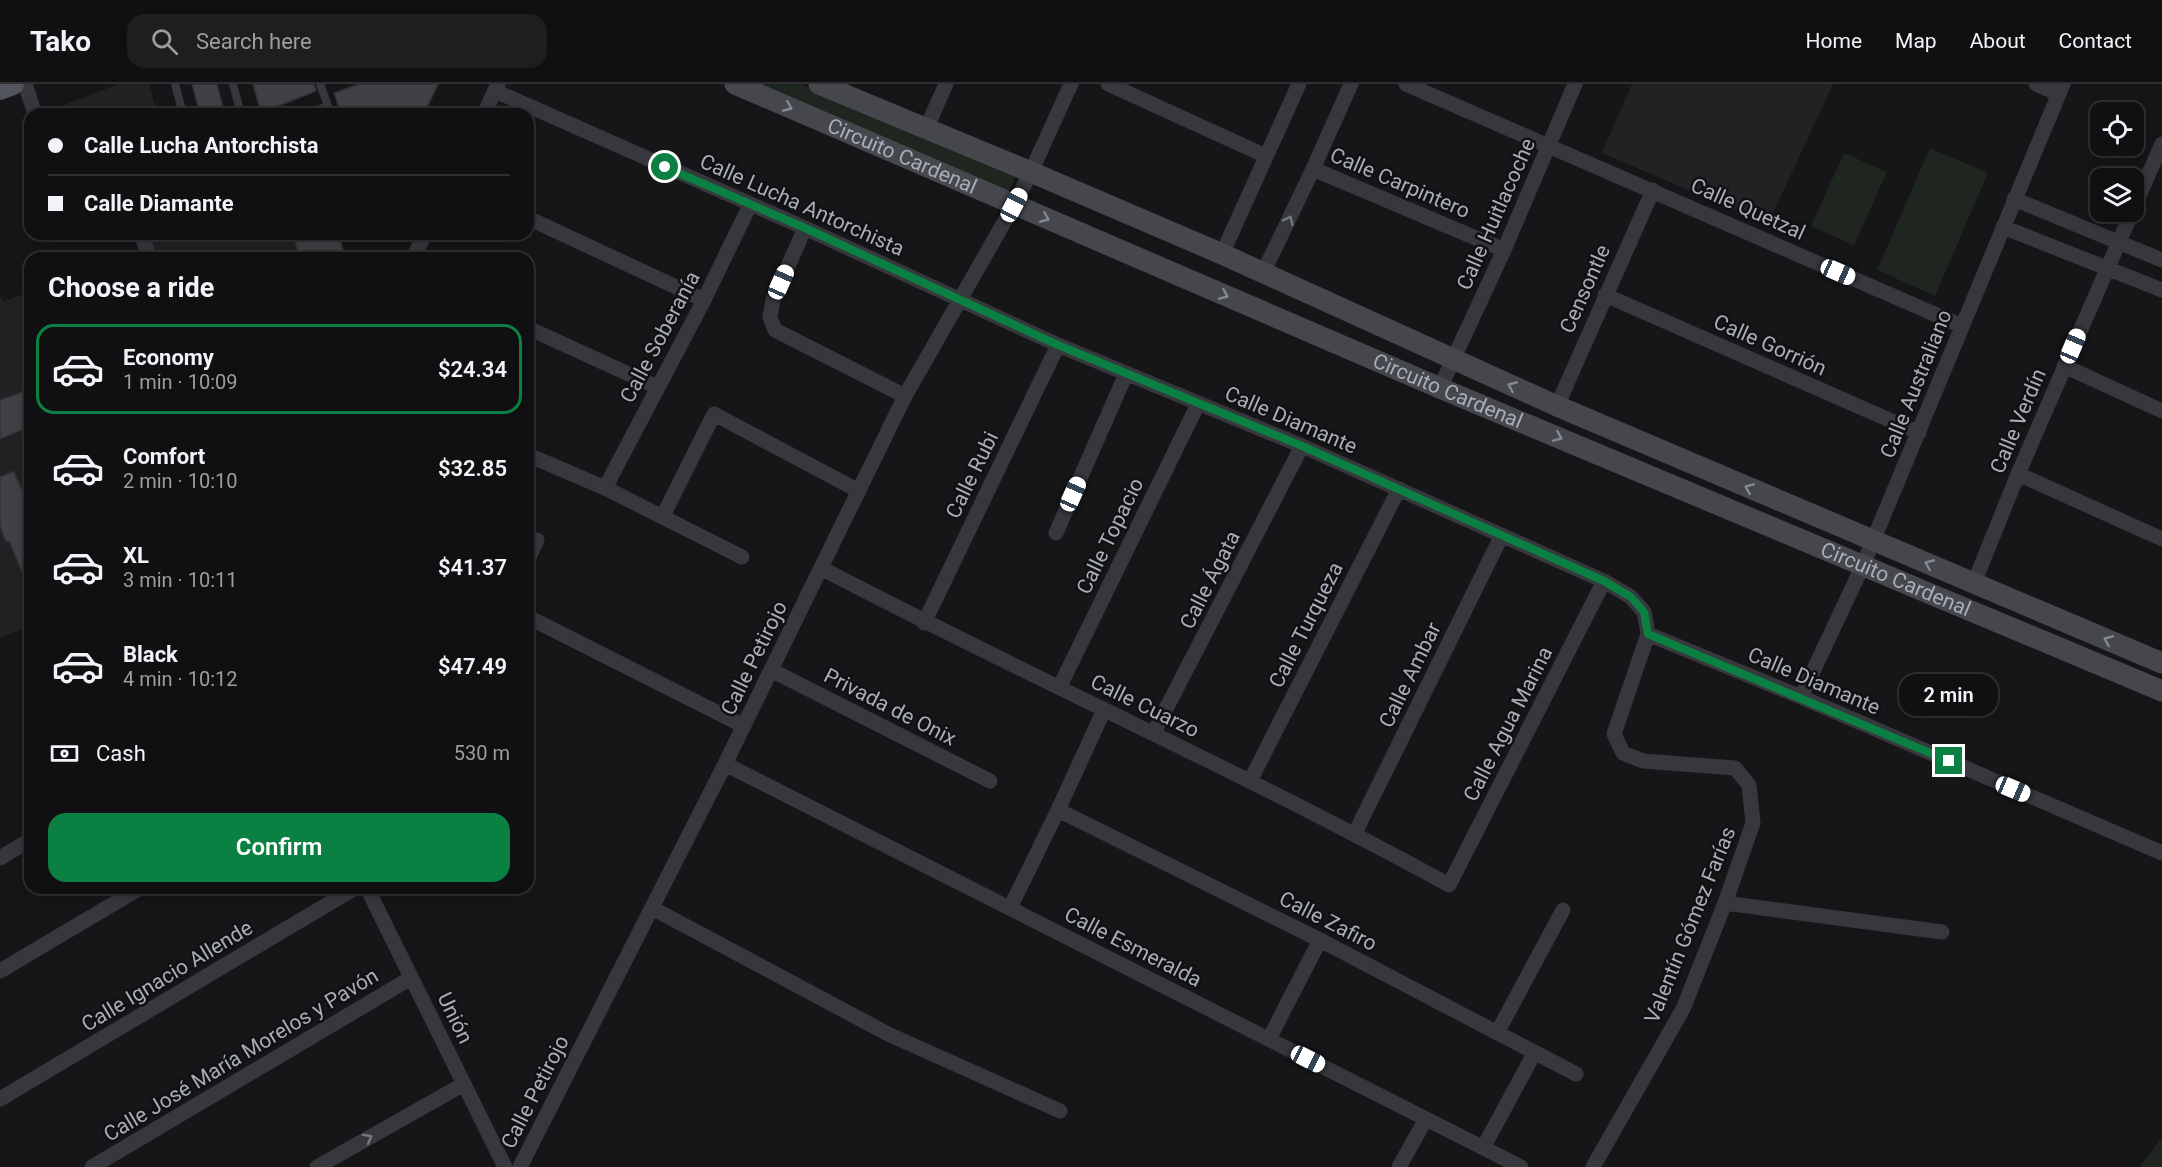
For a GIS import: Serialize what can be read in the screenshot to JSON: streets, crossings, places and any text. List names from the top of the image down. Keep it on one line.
{"streets":{"street":["Circuito Cardenal","Calle Carpintero","Calle Lucha Antorchista","Calle Quetzal","Calle Huitlacoche","Censontle","Calle Soberanía","Calle Gorrión","Calle Australiano","Calle Diamante","Calle Verdín","Calle Rubi","Calle Topacio","Calle Ágata","Calle Turqueza","Calle Petirojo","Calle Ambar","Calle Cuarzo","Privada de Onix","Calle Agua Marina","Calle Zafiro","Valentín Gómez Farías","Calle Esmeralda","Calle Ignacio Allende","Unión","Calle José María Morelos y Pavón"]},"crossings":[["Circuito Cardenal","Calle Huitlacoche"],["Circuito Cardenal","Censontle"],["Circuito Cardenal","Calle Australiano"],["Circuito Cardenal","Calle Verdín"],["Circuito Cardenal","Calle Petirojo"],["Calle Carpintero","Calle Huitlacoche"],["Calle Lucha Antorchista","Calle Soberanía"],["Calle Lucha Antorchista","Calle Diamante"],["Calle Lucha Antorchista","Calle Petirojo"],["Calle Quetzal","Calle Huitlacoche"],["Calle Quetzal","Censontle"],["Calle Quetzal","Calle Australiano"],["Censontle","Calle Gorrión"],["Calle Gorrión","Calle Australiano"],["Calle Australiano","Calle Diamante"],["Calle Diamante","Calle Rubi"],["Calle Diamante","Calle Topacio"],["Calle Diamante","Calle Ágata"],["Calle Diamante","Calle Turqueza"],["Calle Diamante","Calle Petirojo"],["Calle Diamante","Calle Ambar"],["Calle Diamante","Calle Agua Marina"],["Calle Diamante","Valentín Gómez Farías"],["Calle Rubi","Calle Cuarzo"],["Calle Topacio","Calle Cuarzo"],["Calle Ágata","Calle Cuarzo"],["Calle Turqueza","Calle Cuarzo"],["Calle Petirojo","Calle Cuarzo"],["Calle Petirojo","Privada de Onix"],["Calle Petirojo","Calle Esmeralda"],["Calle Ambar","Calle Cuarzo"],["Calle Cuarzo","Calle Agua Marina"],["Unión","Calle José María Morelos y Pavón"]],"page":{"header":"Tako","search":"Search here","nav":["Home","Map","About","Contact"],"banner":["Calle Lucha Antorchista","Calle Diamante"],"heading":"Choose a ride","list":[{"name":"Economy","note":"1 min · 10:09","value":"$24.34"},{"name":"Comfort","note":"2 min · 10:10","value":"$32.85"},{"name":"XL","note":"3 min · 10:11","value":"$41.37"},{"name":"Black","note":"4 min · 10:12","value":"$47.49"}],"bubble":"2 min","pay":["Cash","530 m"],"buttons":"Confirm"}}
